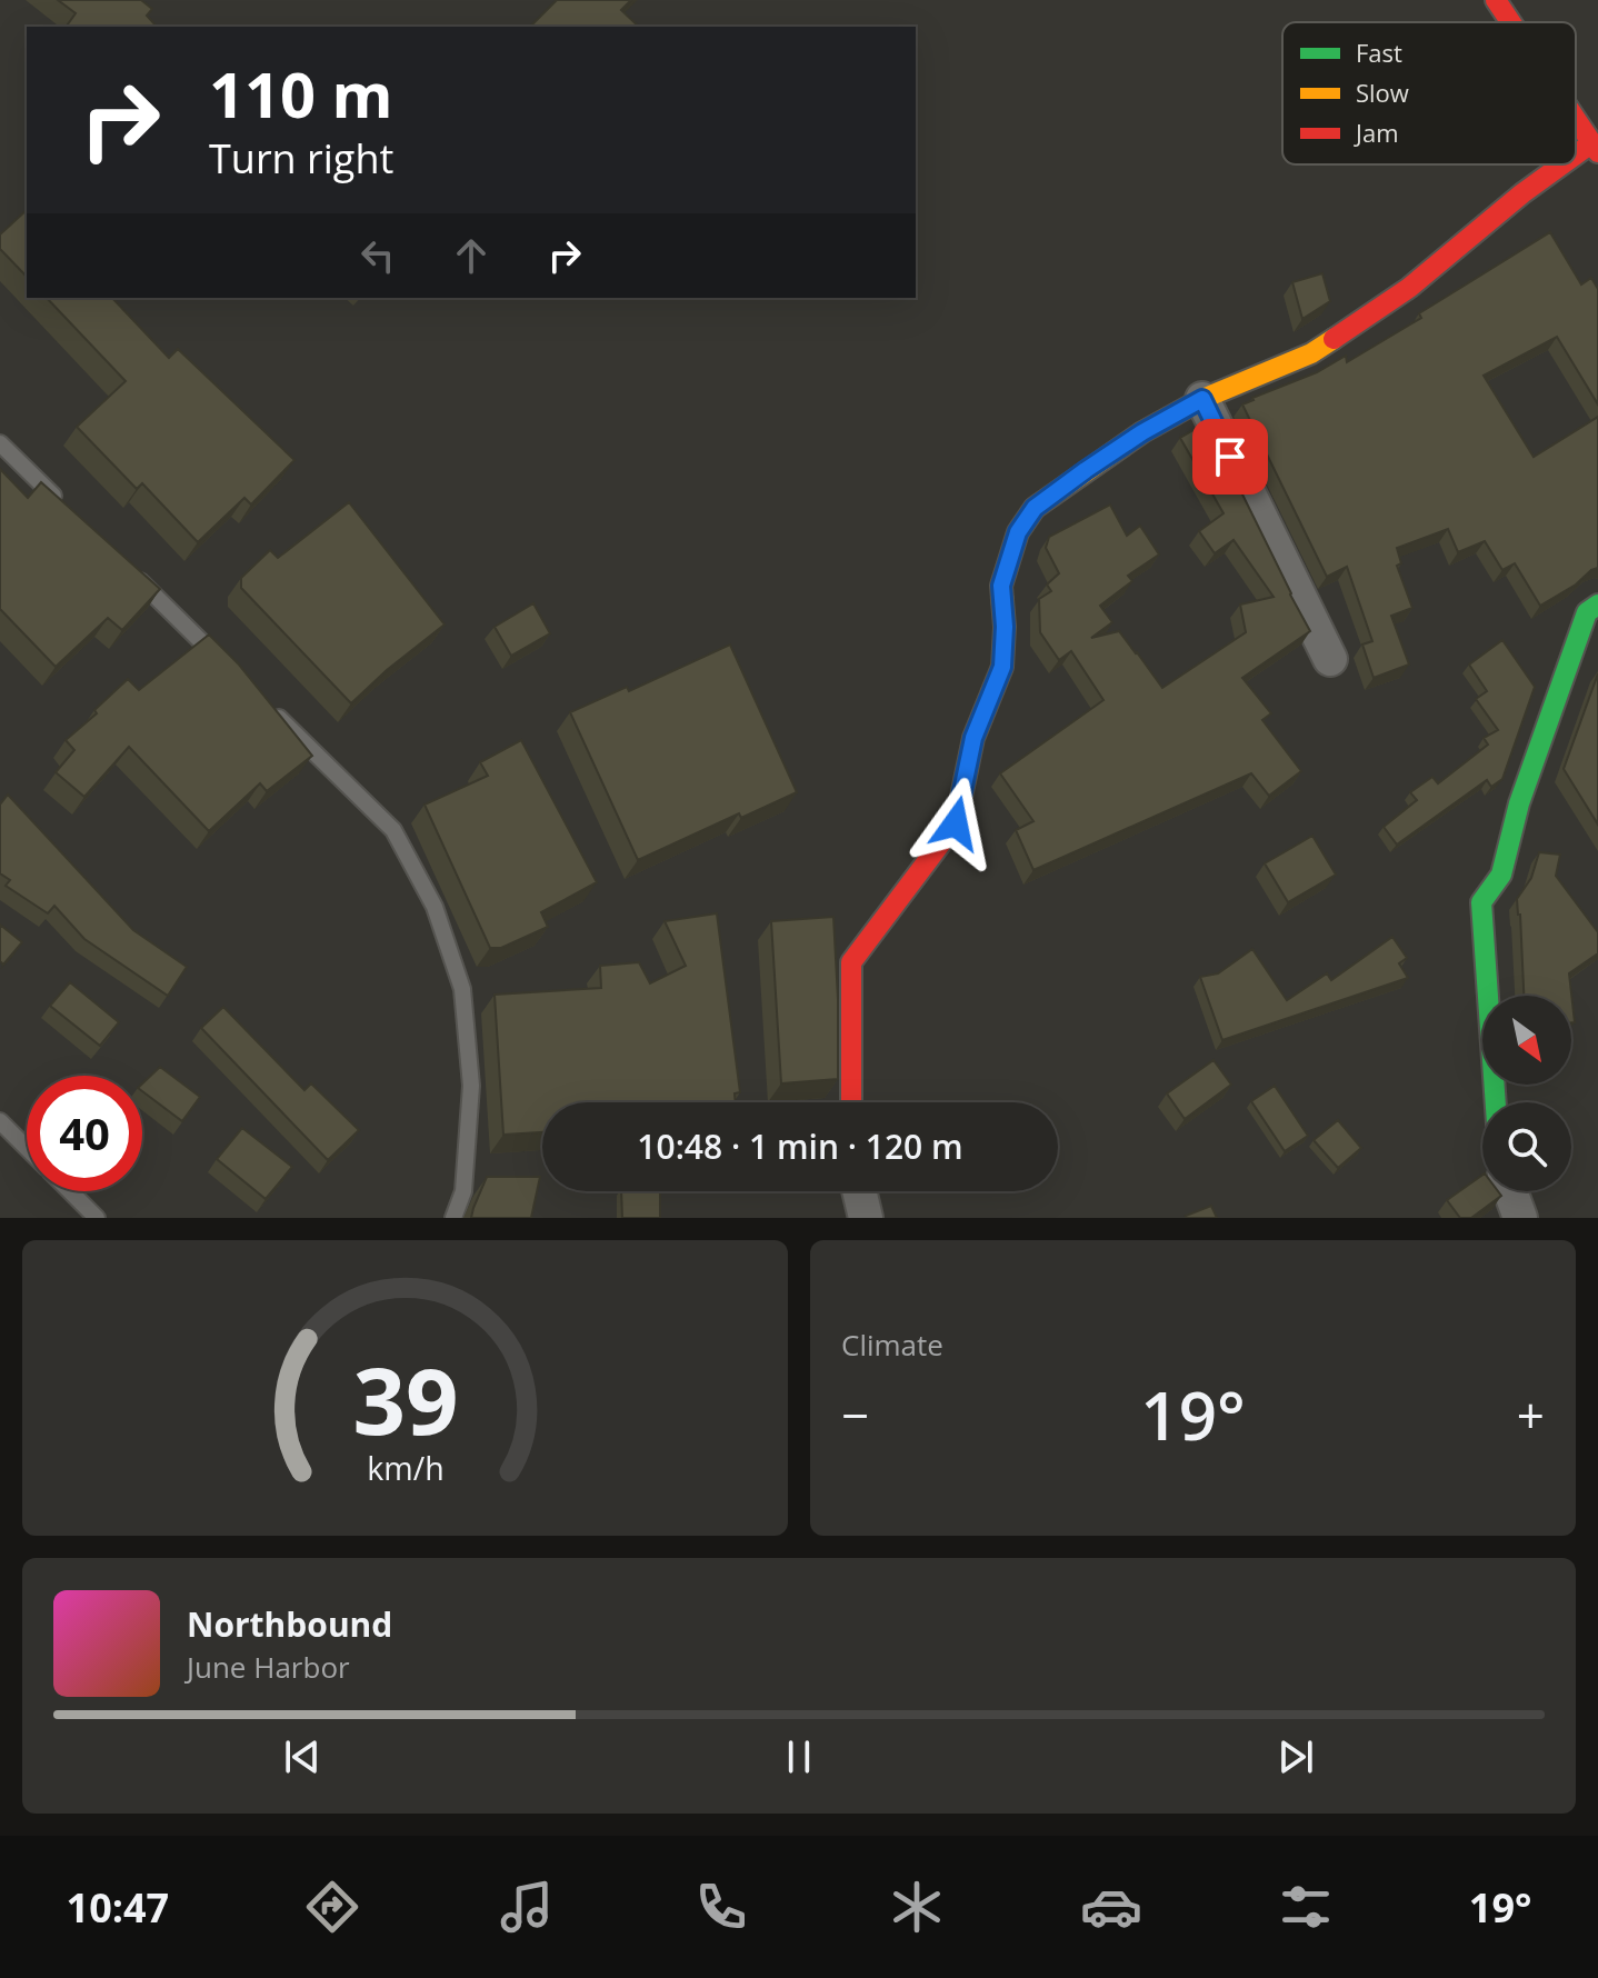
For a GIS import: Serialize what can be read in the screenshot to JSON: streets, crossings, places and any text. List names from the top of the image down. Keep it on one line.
{"legend":["Fast","Slow","Jam"],"north":"bottom right","page":{"turn":["110 m","Turn right"],"limit":"40","trip":"10:48 · 1 min · 120 m","tile":"Climate","heat":["−","19°","+"],"song":["Northbound","June Harbor"],"tabs":["10:47","19°"],"gauge":["39","km/h"]}}
